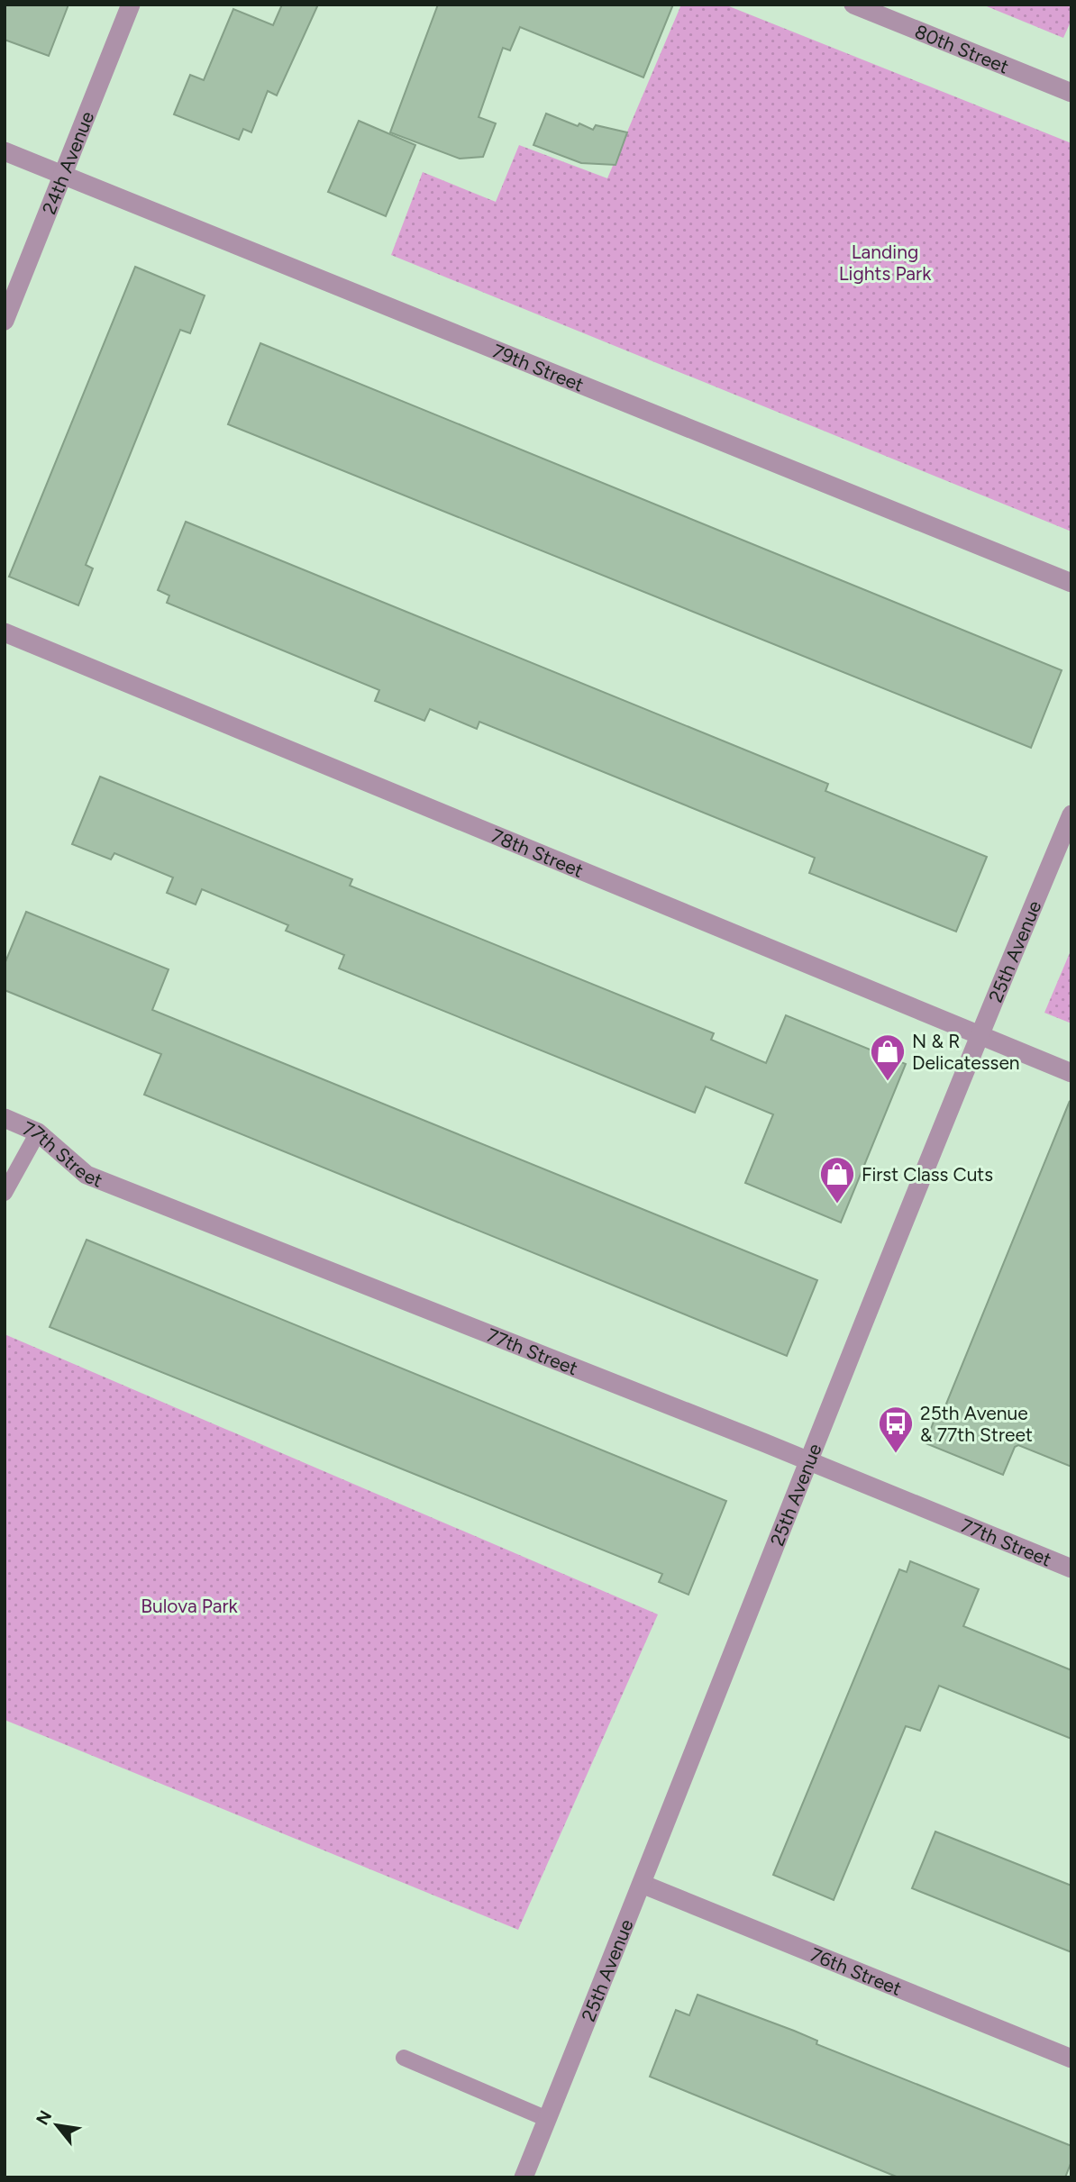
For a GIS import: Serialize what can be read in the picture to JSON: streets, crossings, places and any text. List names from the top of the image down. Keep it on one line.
{"streets":{"street":["80th Street","24th Avenue","79th Street","78th Street","25th Avenue","77th Street","76th Street"]},"crossings":[["24th Avenue","79th Street"],["78th Street","25th Avenue"],["25th Avenue","77th Street"],["25th Avenue","76th Street"]],"parks":["Landing Lights Park","Bulova Park"],"places":{"shop":["N & R Delicatessen","First Class Cuts"],"bus stop":["25th Avenue & 77th Street"]},"north":"top left"}
